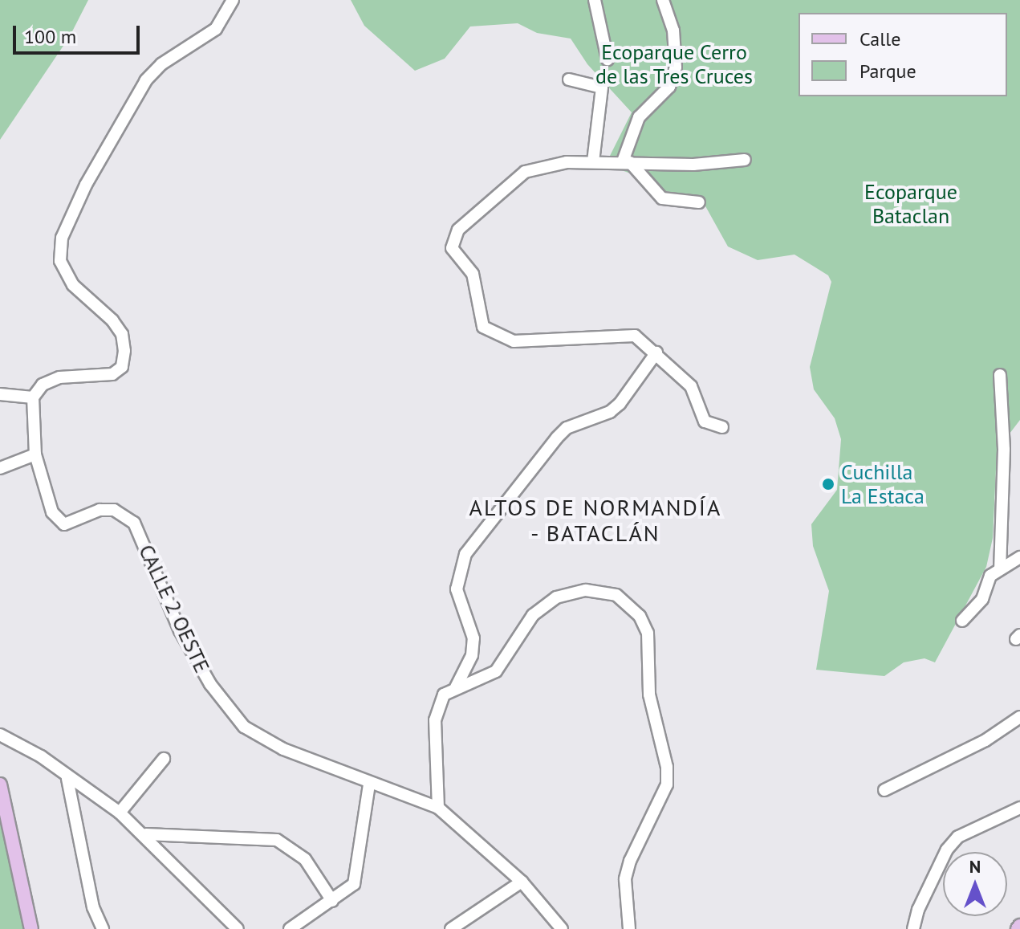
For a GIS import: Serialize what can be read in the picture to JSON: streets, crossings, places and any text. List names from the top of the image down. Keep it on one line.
{"streets":{"street":["CALLE 2 OESTE"]},"districts":["ALTOS DE NORMANDÍA - BATACLÁN"],"parks":["Ecoparque Cerro de las Tres Cruces","Ecoparque Bataclan"],"places":["Cuchilla La Estaca"],"legend":["Calle","Parque"],"scale_bar":"100 m","north":"top"}
